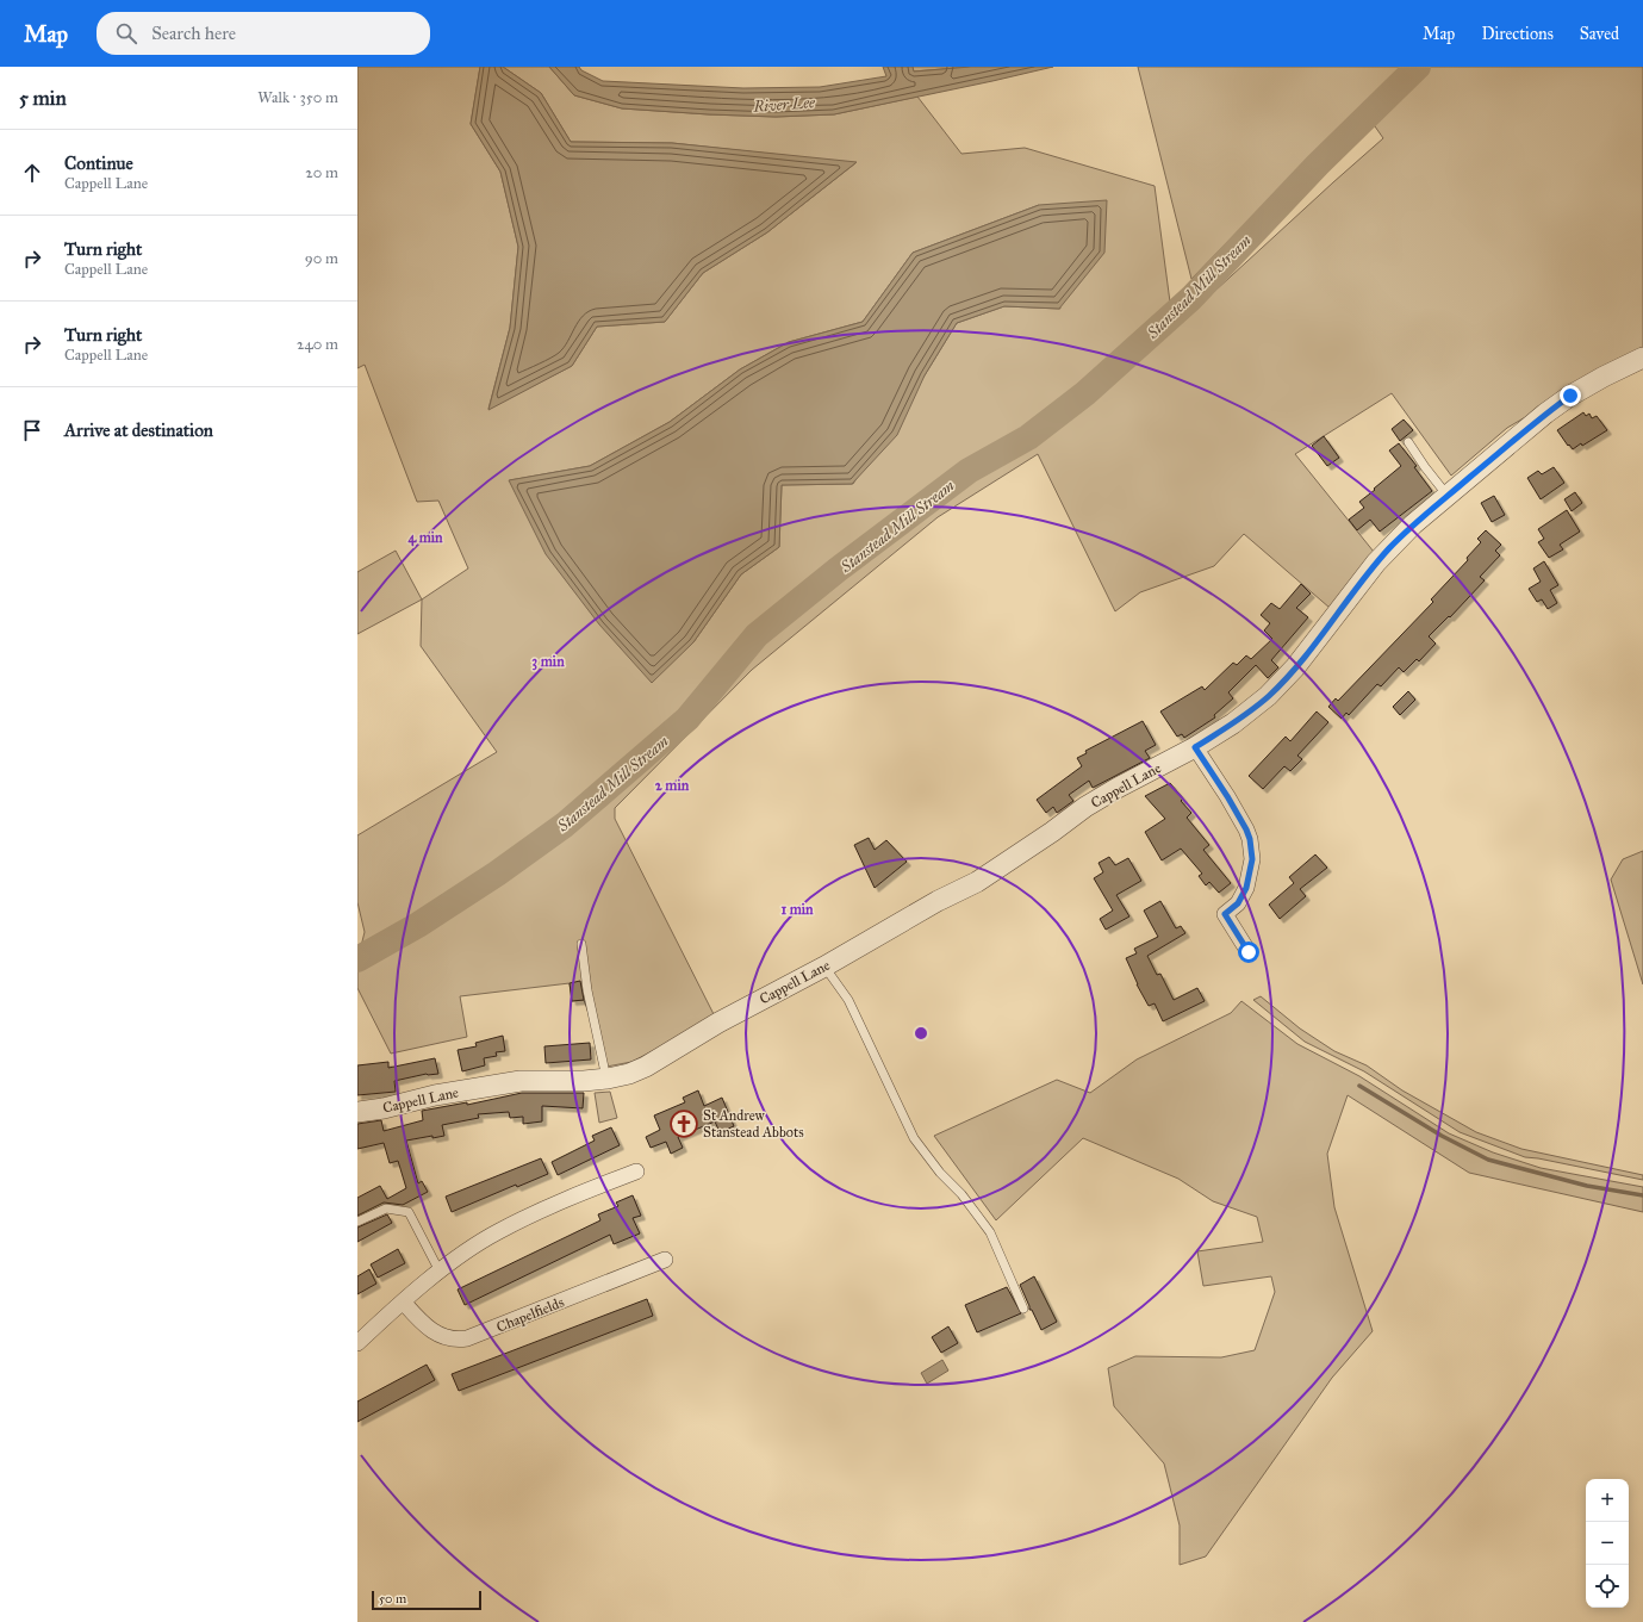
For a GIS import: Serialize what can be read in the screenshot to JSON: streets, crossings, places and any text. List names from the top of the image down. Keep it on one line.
{"streets":{"street":["Cappell Lane","Chapelfields"]},"water":["River Lee","Stanstead Mill Stream"],"places":{"church":["St Andrew Stanstead Abbots"]},"scale_bar":"50 m","page":{"header":"Map","search":"Search here","nav":["Map","Directions","Saved"],"heading":["5 min","Walk · 350 m"],"list":[["Continue","Cappell Lane","20 m"],["Turn right","Cappell Lane","90 m"],["Turn right","Cappell Lane","240 m"],"Arrive at destination"],"map_buttons":["+","−"],"scale":"50 m"},"rings":["4 min","3 min","2 min","1 min"]}
